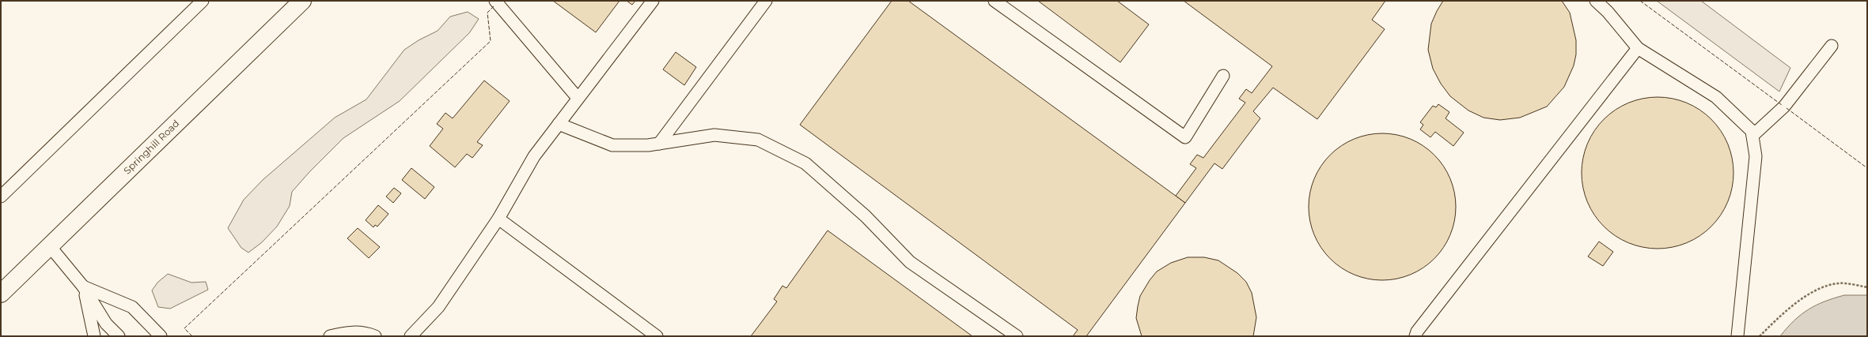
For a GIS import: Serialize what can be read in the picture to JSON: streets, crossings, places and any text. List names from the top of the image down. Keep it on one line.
{"streets":{"main road":["Springhill Road"]}}
